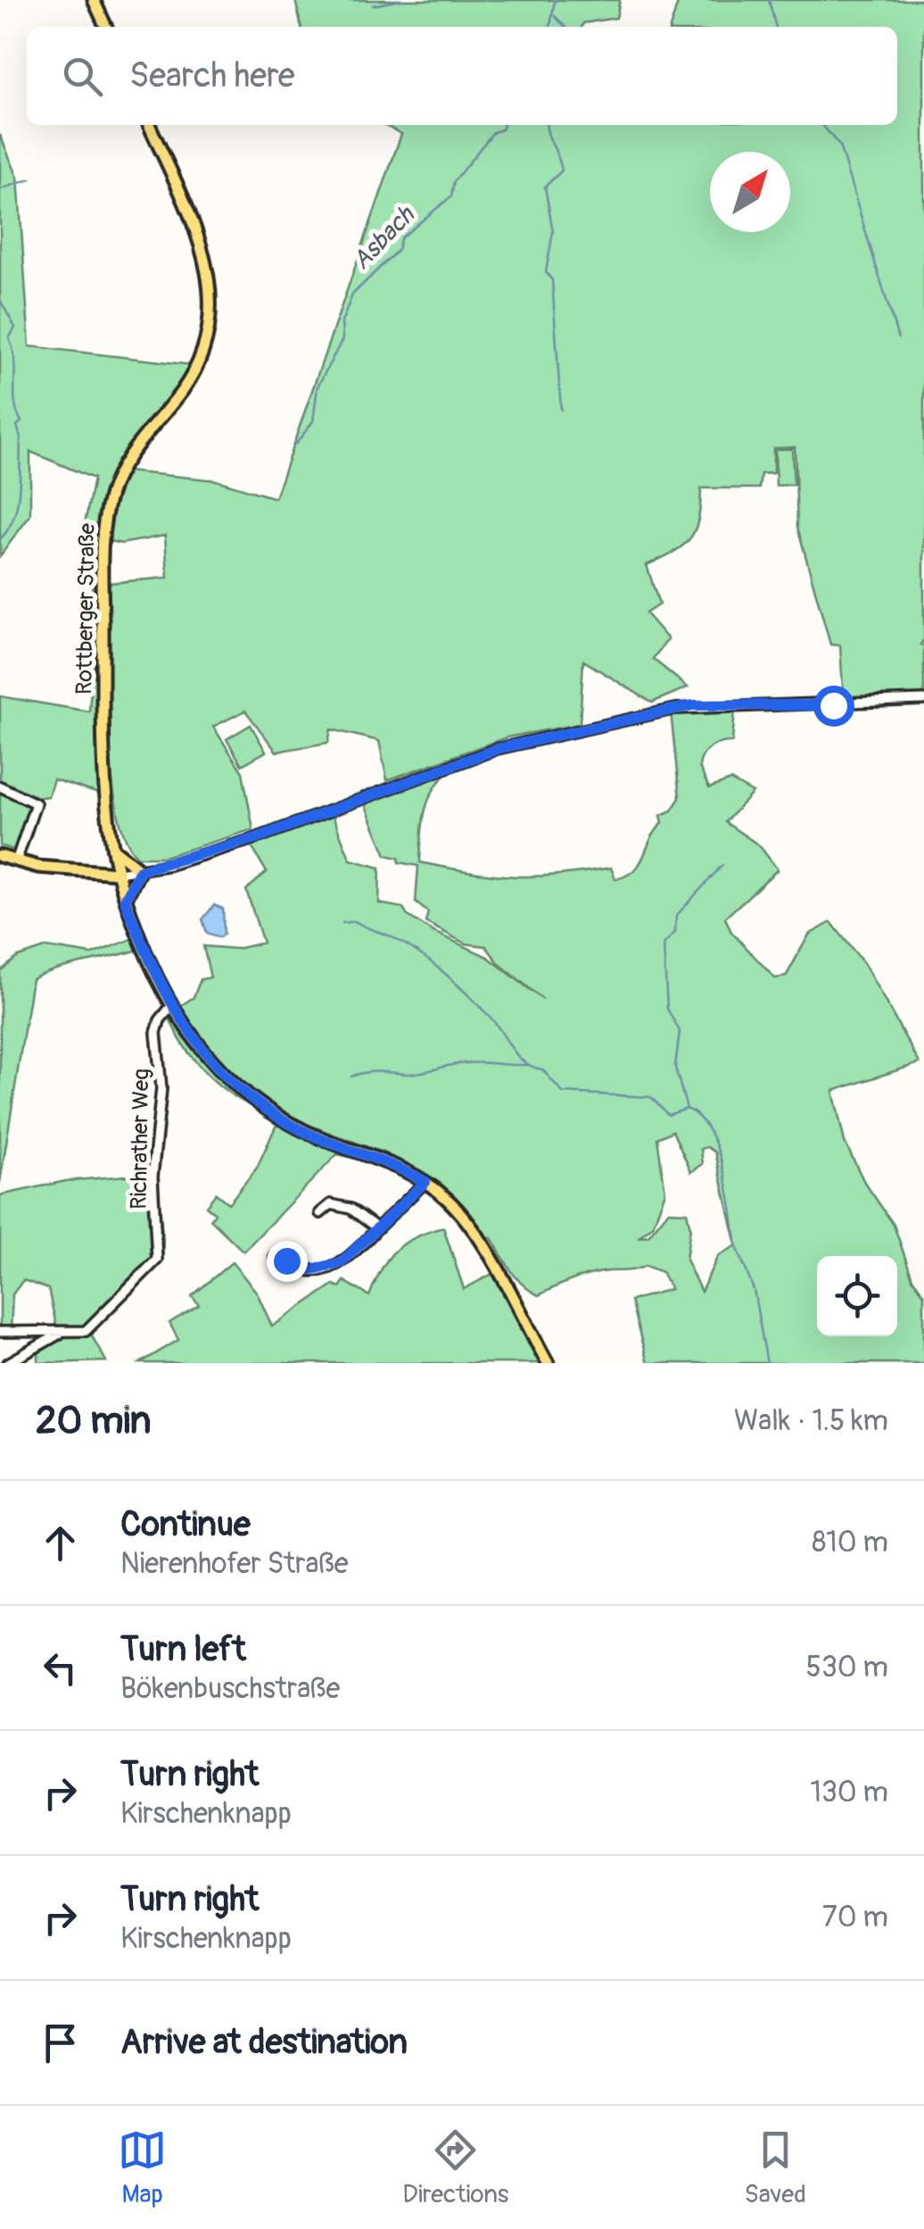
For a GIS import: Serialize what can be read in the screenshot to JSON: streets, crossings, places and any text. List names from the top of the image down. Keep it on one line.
{"streets":{"main road":["Rottberger Straße"],"street":["Richrather Weg"]},"crossings":[["Rottberger Straße","Richrather Weg"]],"water":["Asbach"],"north":"top right","page":{"search":"Search here","heading":["20 min","Walk · 1.5 km"],"list":[["Continue","Nierenhofer Straße","810 m"],["Turn left","Bökenbuschstraße","530 m"],["Turn right","Kirschenknapp","130 m"],["Turn right","Kirschenknapp","70 m"],"Arrive at destination"],"nav":["Map","Directions","Saved"]}}
